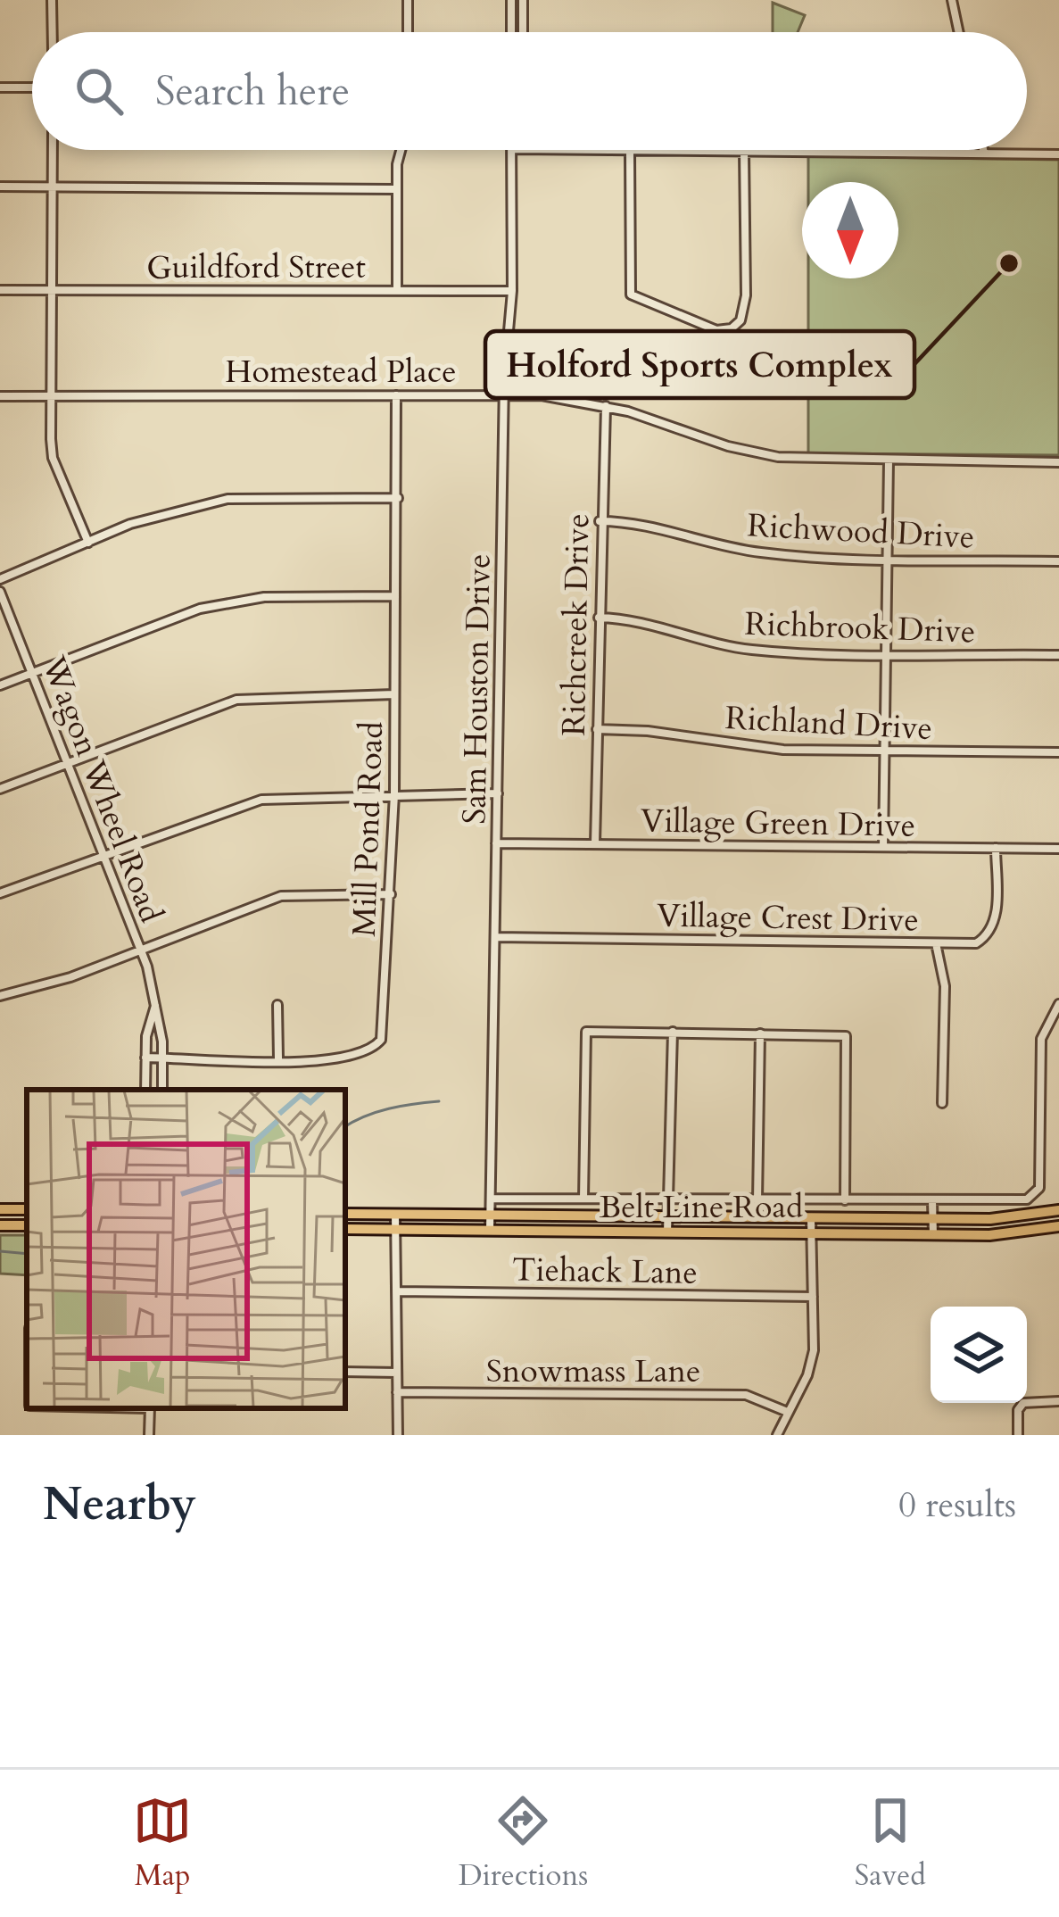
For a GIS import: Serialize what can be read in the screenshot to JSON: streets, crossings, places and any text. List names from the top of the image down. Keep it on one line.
{"streets":{"main road":["Belt Line Road"],"street":["Guildford Street","Homestead Place","Richwood Drive","Richcreek Drive","Richbrook Drive","Sam Houston Drive","Richland Drive","Wagon Wheel Road","Village Green Drive","Mill Pond Road","Village Crest Drive","Tiehack Lane","Snowmass Lane"]},"crossings":[["Guildford Street","Sam Houston Drive"],["Homestead Place","Richcreek Drive"],["Homestead Place","Sam Houston Drive"],["Homestead Place","Mill Pond Road"],["Richwood Drive","Richcreek Drive"],["Richcreek Drive","Richbrook Drive"],["Richcreek Drive","Richland Drive"],["Richcreek Drive","Village Green Drive"],["Sam Houston Drive","Village Green Drive"],["Sam Houston Drive","Village Crest Drive"],["Sam Houston Drive","Belt Line Road"],["Wagon Wheel Road","Mill Pond Road"],["Village Green Drive","Village Crest Drive"]],"places":["Holford Sports Complex"],"north":"bottom","page":{"search":"Search here","heading":["Nearby","0 results"],"nav":["Map","Directions","Saved"]}}
